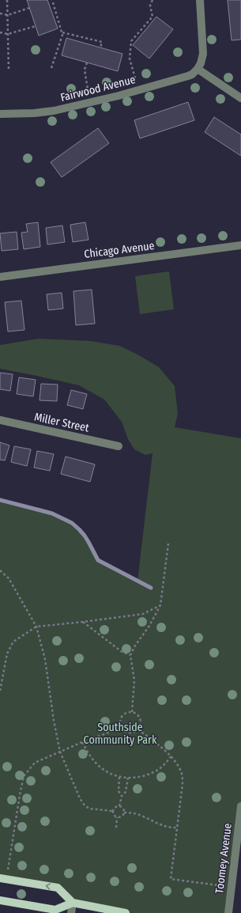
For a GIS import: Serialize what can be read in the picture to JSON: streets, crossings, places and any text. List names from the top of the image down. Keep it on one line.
{"streets":{"street":["Fairwood Avenue","Chicago Avenue","Miller Street","Toomey Avenue"]},"parks":["Southside Community Park"]}
